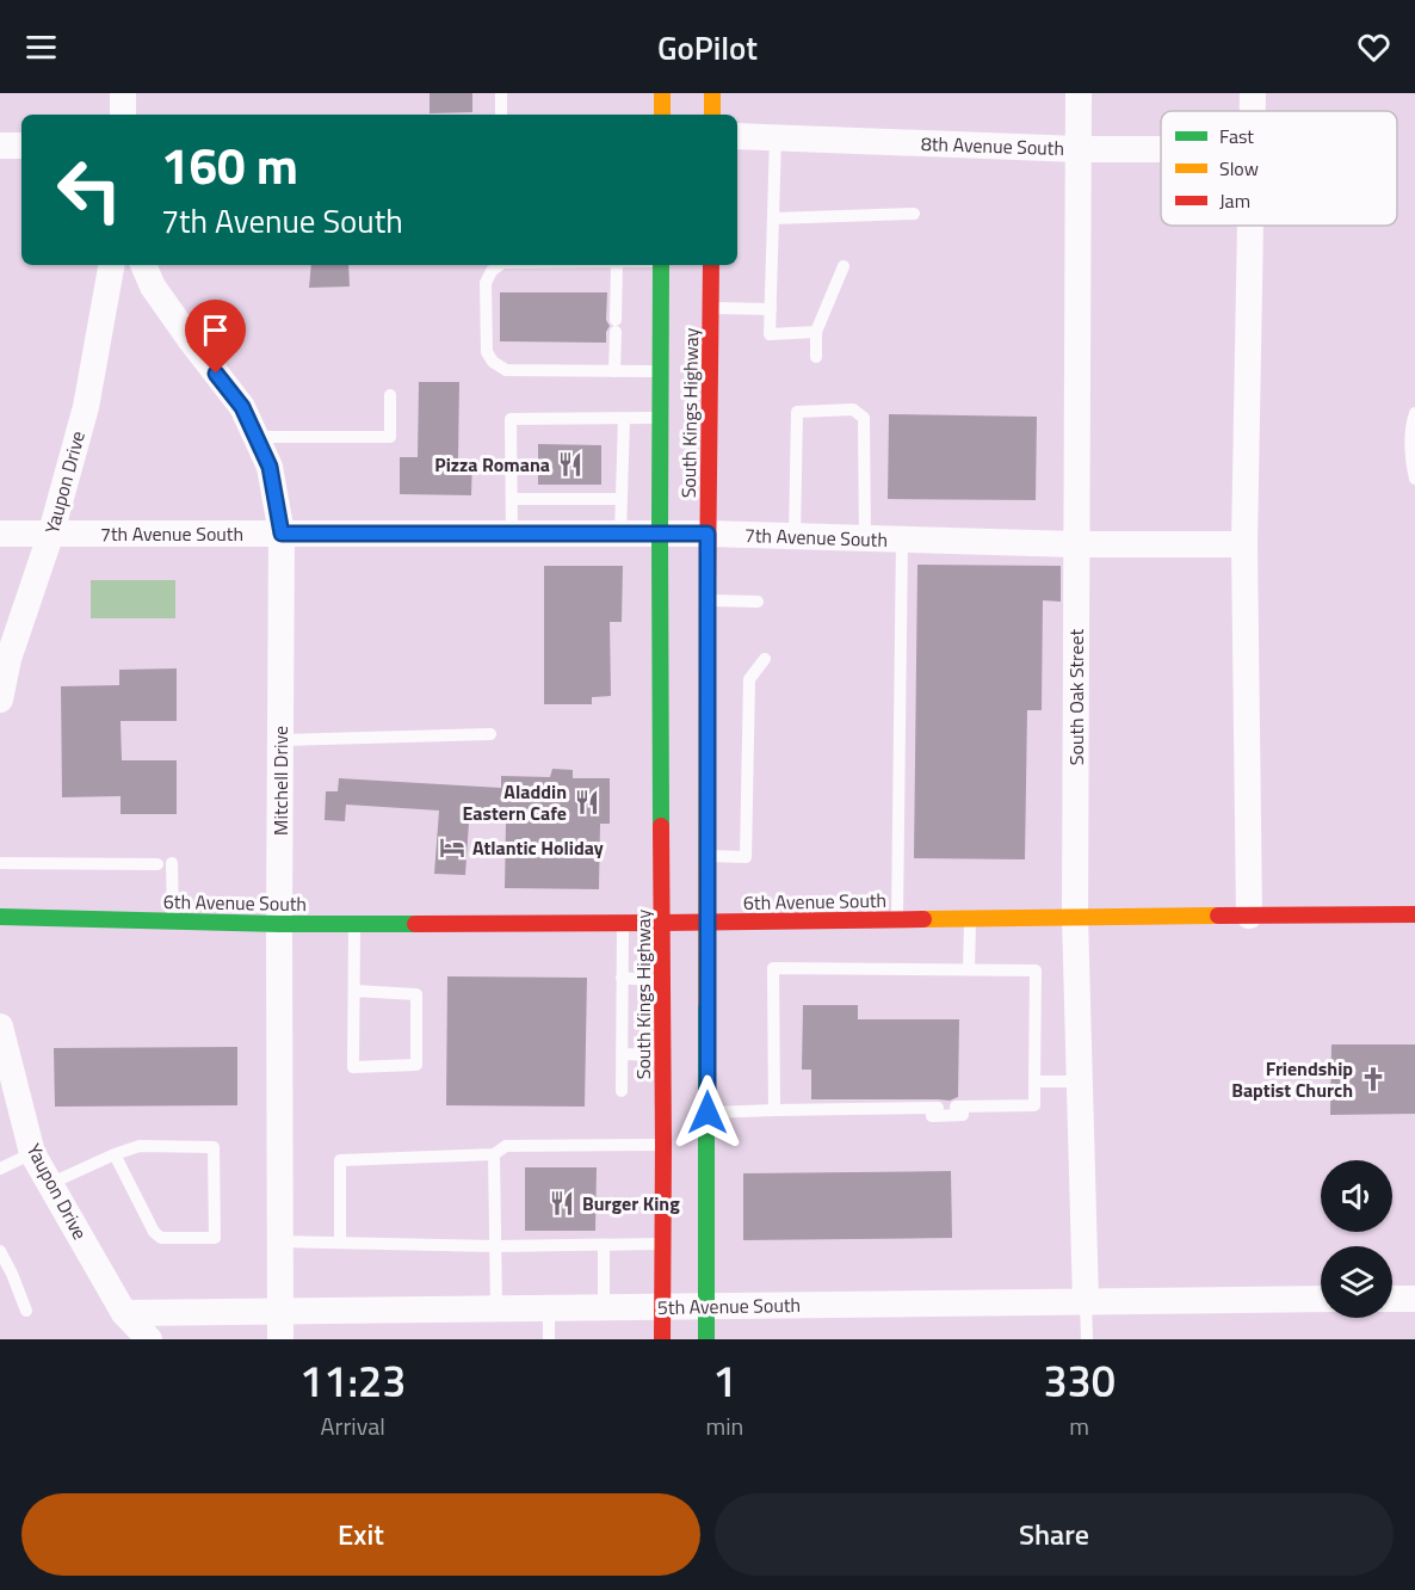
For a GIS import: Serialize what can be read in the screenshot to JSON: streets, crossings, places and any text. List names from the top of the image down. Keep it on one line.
{"streets":{"main road":["South Kings Highway","6th Avenue South"],"street":["8th Avenue South","Yaupon Drive","7th Avenue South","South Oak Street","Mitchell Drive","5th Avenue South"]},"crossings":[["8th Avenue South","South Oak Street"],["South Kings Highway","7th Avenue South"],["South Kings Highway","6th Avenue South"],["South Kings Highway","5th Avenue South"],["Yaupon Drive","7th Avenue South"],["Yaupon Drive","5th Avenue South"],["7th Avenue South","South Oak Street"],["7th Avenue South","Mitchell Drive"],["South Oak Street","6th Avenue South"],["South Oak Street","5th Avenue South"],["Mitchell Drive","6th Avenue South"],["Mitchell Drive","5th Avenue South"]],"places":{"restaurant":["Pizza Romana","Aladdin Eastern Cafe","Burger King"],"hotel":["Atlantic Holiday"],"church":["Friendship Baptist Church"]},"legend":["Fast","Slow","Jam"],"page":{"header":"GoPilot","turn":["160 m","7th Avenue South"],"eta":["11:23","Arrival","1","min","330","m"],"buttons":["Exit","Share"]}}
